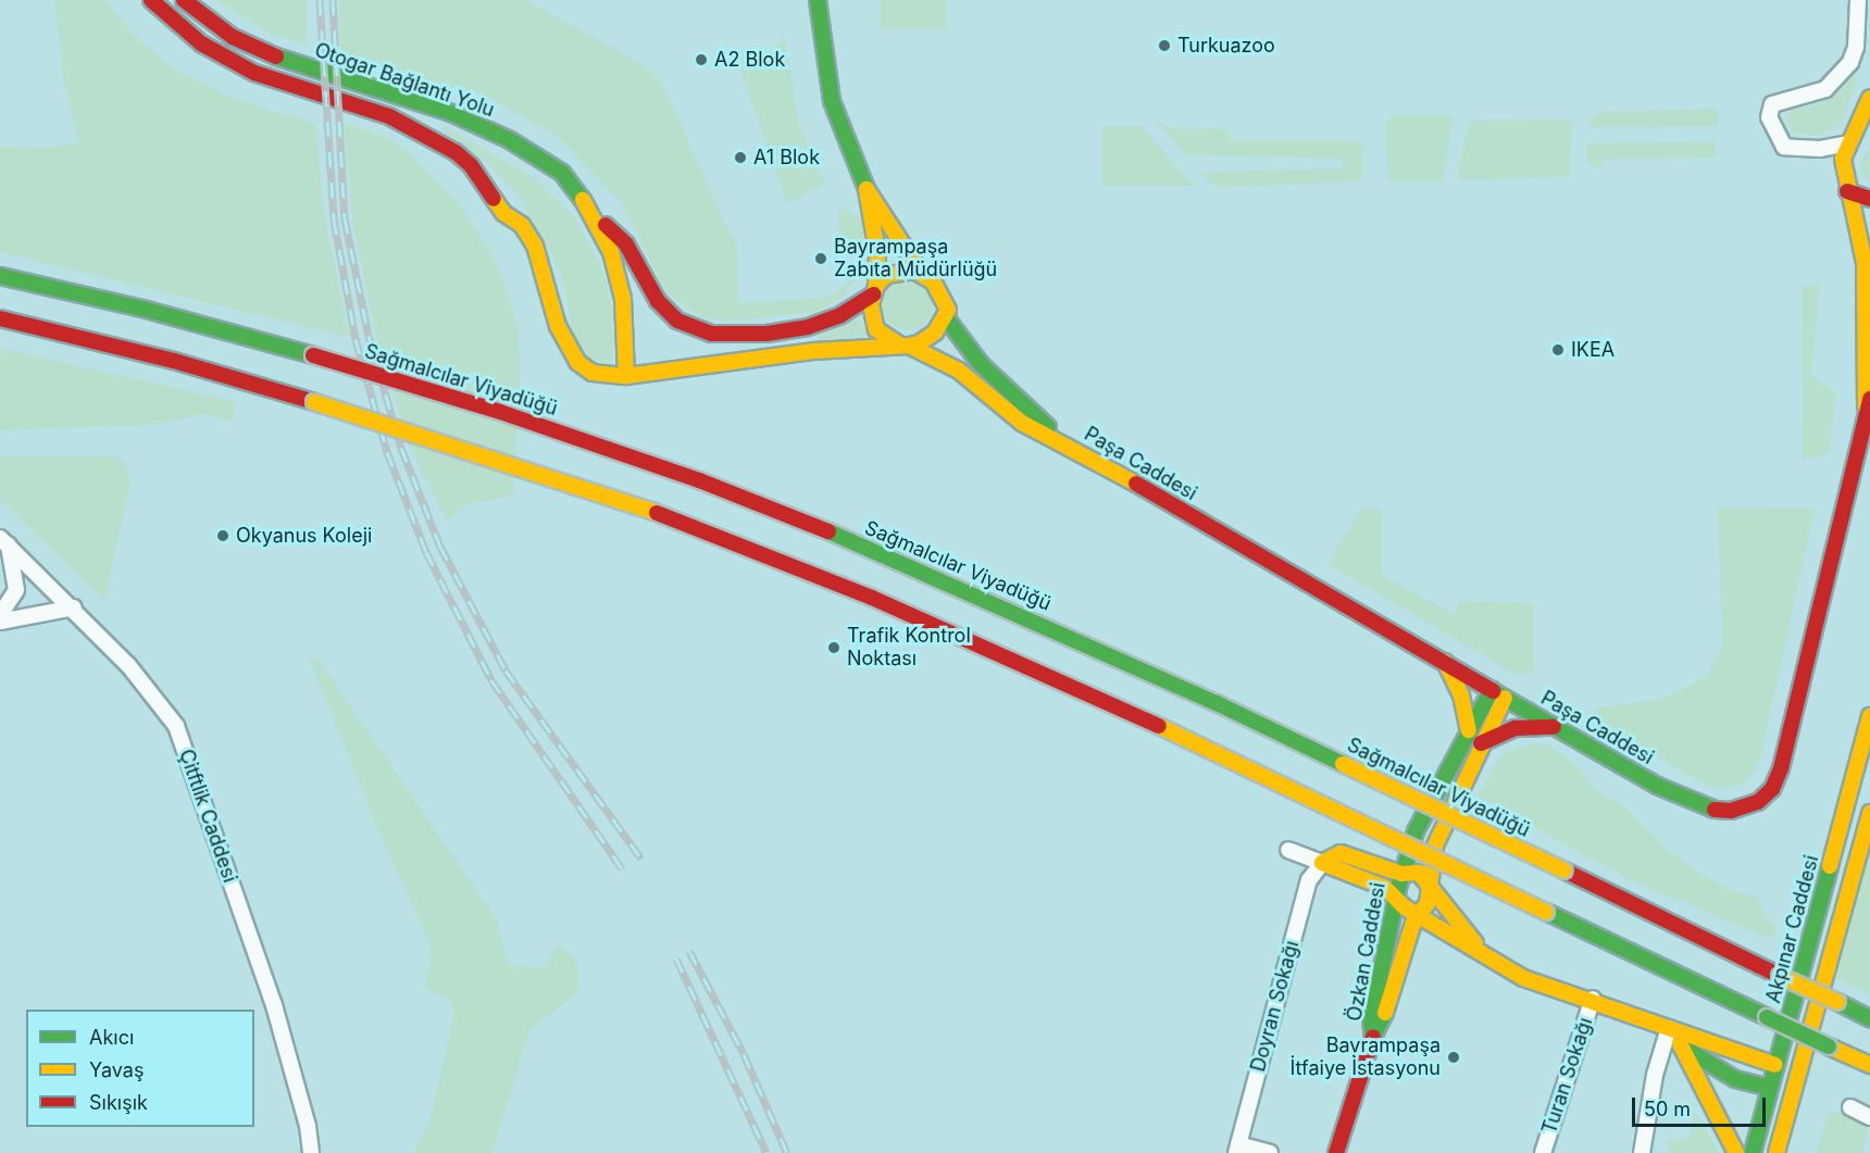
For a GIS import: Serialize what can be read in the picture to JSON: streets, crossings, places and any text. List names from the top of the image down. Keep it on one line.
{"streets":{"main road":["Otogar Bağlantı Yolu","Sağmalcılar Viyadüğü","Paşa Caddesi","Akpınar Caddesi","Özkan Caddesi"],"street":["Çitftlik Caddesi","Doyran Sokağı","Turan Sokağı"]},"crossings":[["Otogar Bağlantı Yolu","Paşa Caddesi"],["Paşa Caddesi","Özkan Caddesi"]],"places":["Turkuazoo","A2 Blok","A1 Blok","Bayrampaşa Zabıta Müdürlüğü","IKEA","Okyanus Koleji","Trafik Kontrol Noktası","Bayrampaşa İtfaiye İstasyonu"],"legend":["Akıcı","Yavaş","Sıkışık"],"scale_bar":"50 m"}
